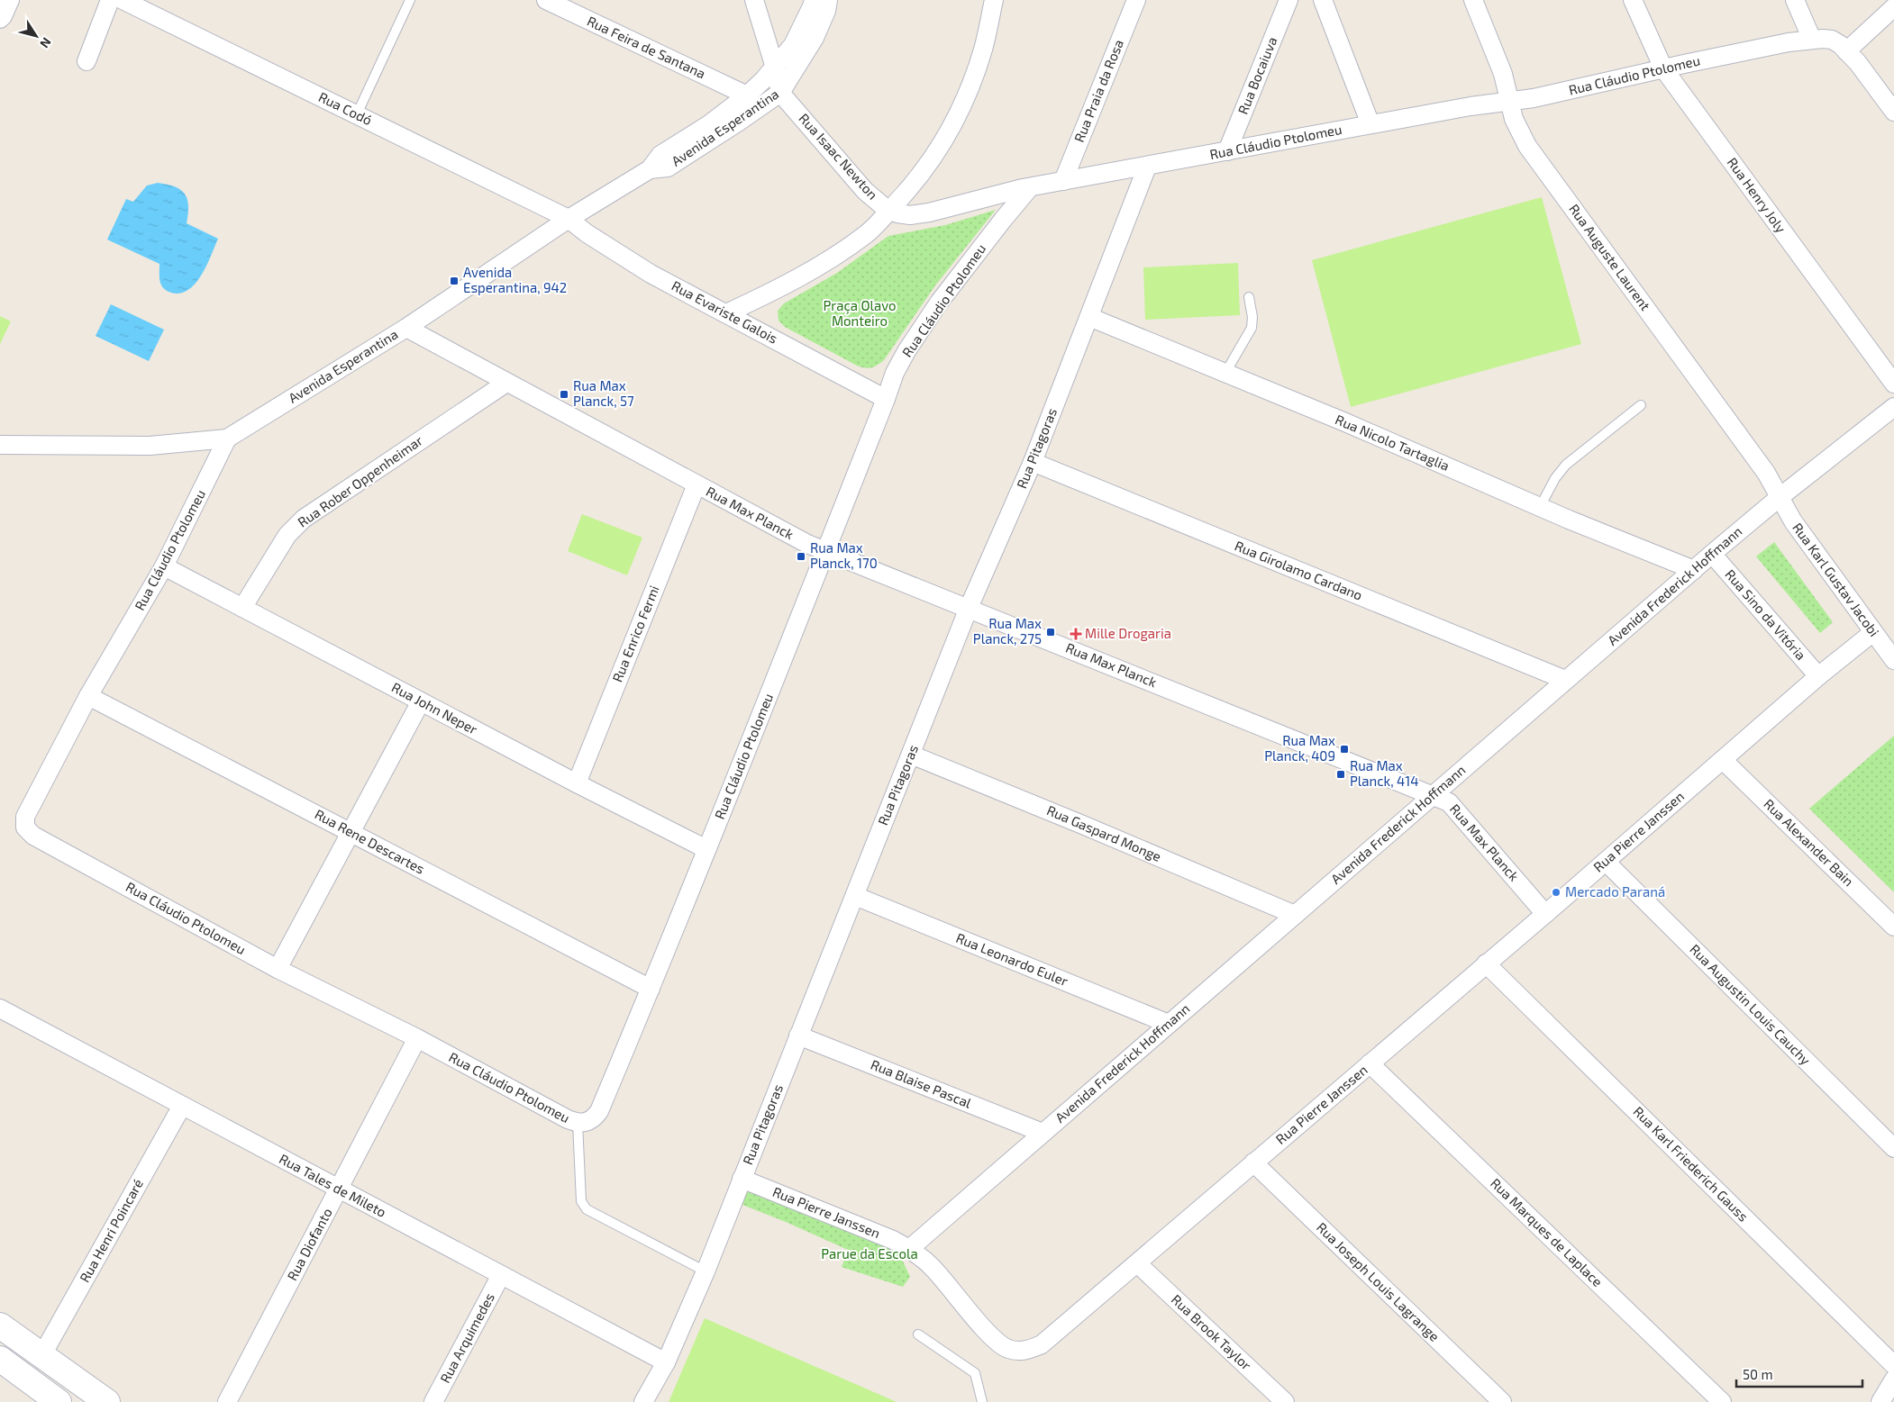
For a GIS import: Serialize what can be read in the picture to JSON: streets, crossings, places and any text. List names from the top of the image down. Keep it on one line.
{"streets":{"street":["Rua Feira de Santana","Rua Bocaiuva","Rua Cláudio Ptolomeu","Rua Praia da Rosa","Rua Codó","Avenida Esperantina","Rua Isaac Newton","Rua Henry Joly","Rua Auguste Laurent","Rua Evariste Galois","Rua Nicolo Tartaglia","Rua Pitagoras","Rua Rober Oppenheimar","Rua Max Planck","Rua Girolamo Cardano","Rua Karl Gustav Jacobi","Avenida Frederick Hoffmann","Rua Sino da Vitória","Rua Enrico Fermi","Rua John Neper","Rua Pierre Janssen","Rua Gaspard Monge","Rua Rene Descartes","Rua Alexander Bain","Rua Leonardo Euler","Rua Augustin Louis Cauchy","Rua Blaise Pascal","Rua Karl Friederich Gauss","Rua Tales de Mileto","Rua Henri Poincaré","Rua Marques de Laplace","Rua Diofanto","Rua Joseph Louis Lagrange","Rua Brook Taylor","Rua Arquimedes"]},"crossings":[["Rua Feira de Santana","Avenida Esperantina"],["Rua Bocaiuva","Rua Cláudio Ptolomeu"],["Rua Cláudio Ptolomeu","Rua Praia da Rosa"],["Rua Cláudio Ptolomeu","Avenida Esperantina"],["Rua Cláudio Ptolomeu","Rua Isaac Newton"],["Rua Cláudio Ptolomeu","Rua Henry Joly"],["Rua Cláudio Ptolomeu","Rua Auguste Laurent"],["Rua Cláudio Ptolomeu","Rua Evariste Galois"],["Rua Cláudio Ptolomeu","Rua Pitagoras"],["Rua Cláudio Ptolomeu","Rua Max Planck"],["Rua Cláudio Ptolomeu","Rua John Neper"],["Rua Cláudio Ptolomeu","Rua Rene Descartes"],["Rua Cláudio Ptolomeu","Rua Diofanto"],["Rua Codó","Avenida Esperantina"],["Rua Codó","Rua Evariste Galois"],["Avenida Esperantina","Rua Isaac Newton"],["Avenida Esperantina","Rua Evariste Galois"],["Avenida Esperantina","Rua Max Planck"],["Rua Auguste Laurent","Rua Karl Gustav Jacobi"],["Rua Auguste Laurent","Avenida Frederick Hoffmann"],["Rua Nicolo Tartaglia","Rua Pitagoras"],["Rua Nicolo Tartaglia","Avenida Frederick Hoffmann"],["Rua Pitagoras","Rua Max Planck"],["Rua Pitagoras","Rua Girolamo Cardano"],["Rua Pitagoras","Rua Pierre Janssen"],["Rua Pitagoras","Rua Gaspard Monge"],["Rua Pitagoras","Rua Leonardo Euler"],["Rua Pitagoras","Rua Blaise Pascal"],["Rua Pitagoras","Rua Tales de Mileto"],["Rua Rober Oppenheimar","Rua Max Planck"],["Rua Rober Oppenheimar","Rua John Neper"],["Rua Max Planck","Avenida Frederick Hoffmann"],["Rua Max Planck","Rua Enrico Fermi"],["Rua Max Planck","Rua Pierre Janssen"],["Rua Girolamo Cardano","Avenida Frederick Hoffmann"],["Rua Karl Gustav Jacobi","Avenida Frederick Hoffmann"],["Rua Karl Gustav Jacobi","Rua Pierre Janssen"],["Avenida Frederick Hoffmann","Rua Sino da Vitória"],["Avenida Frederick Hoffmann","Rua Pierre Janssen"],["Avenida Frederick Hoffmann","Rua Gaspard Monge"],["Avenida Frederick Hoffmann","Rua Leonardo Euler"],["Avenida Frederick Hoffmann","Rua Blaise Pascal"],["Rua Sino da Vitória","Rua Pierre Janssen"],["Rua Enrico Fermi","Rua John Neper"],["Rua Pierre Janssen","Rua Alexander Bain"],["Rua Pierre Janssen","Rua Augustin Louis Cauchy"],["Rua Pierre Janssen","Rua Karl Friederich Gauss"],["Rua Pierre Janssen","Rua Marques de Laplace"],["Rua Pierre Janssen","Rua Joseph Louis Lagrange"],["Rua Pierre Janssen","Rua Brook Taylor"],["Rua Tales de Mileto","Rua Henri Poincaré"],["Rua Tales de Mileto","Rua Diofanto"],["Rua Tales de Mileto","Rua Arquimedes"]],"parks":["Praça Olavo Monteiro","Parue da Escola"],"places":{"transit":["Avenida Esperantina, 942","Rua Max Planck, 57","Rua Max Planck, 170","Rua Max Planck, 275","Rua Max Planck, 409","Rua Max Planck, 414"],"health":["Mille Drogaria"],"other":["Mercado Paraná"]},"scale_bar":"50 m","north":"bottom right"}
